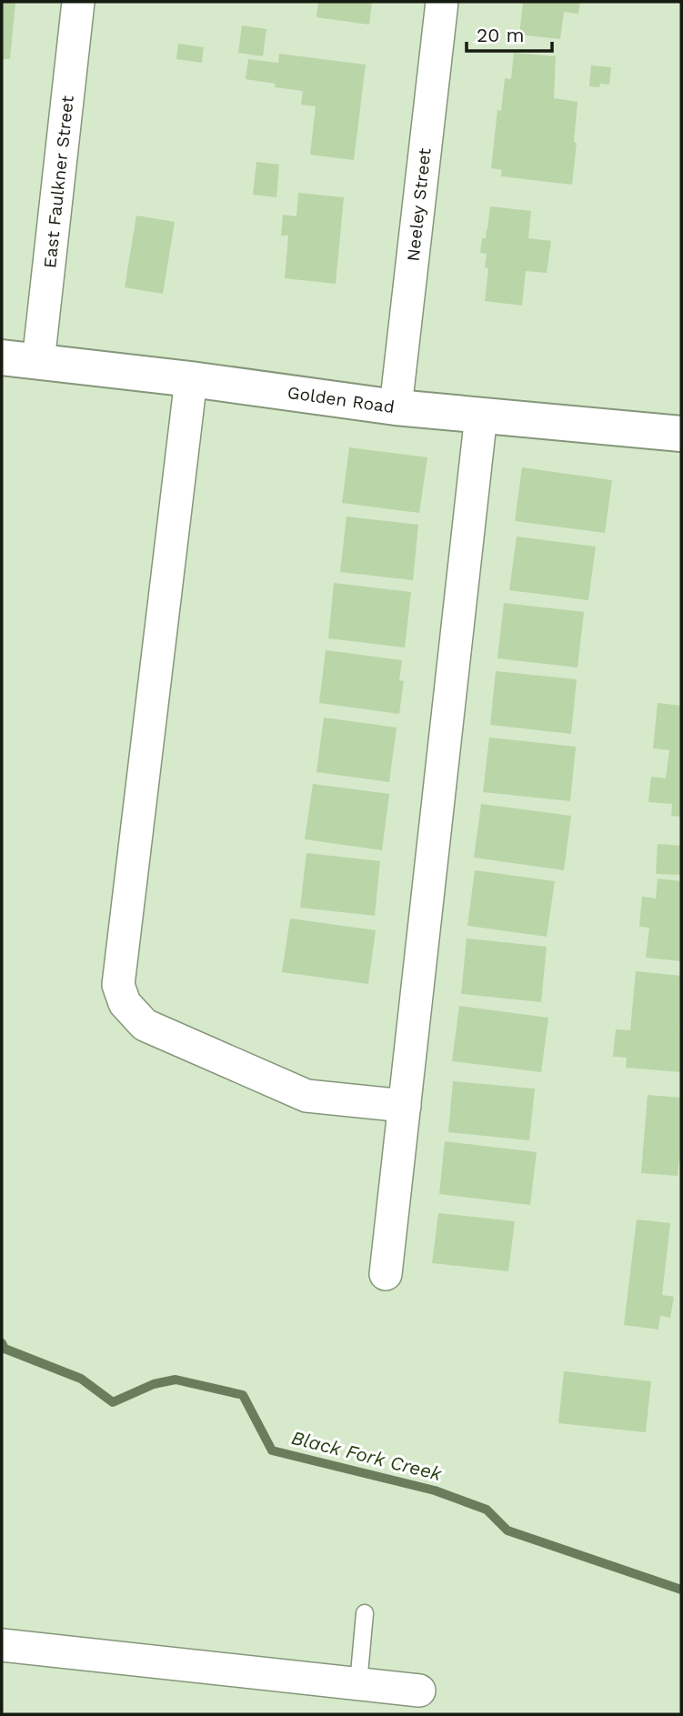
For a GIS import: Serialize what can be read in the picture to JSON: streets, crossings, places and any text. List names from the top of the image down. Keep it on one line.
{"streets":{"street":["East Faulkner Street","Neeley Street","Golden Road"]},"crossings":[["East Faulkner Street","Golden Road"],["Neeley Street","Golden Road"]],"water":["Black Fork Creek"],"scale_bar":"20 m"}
